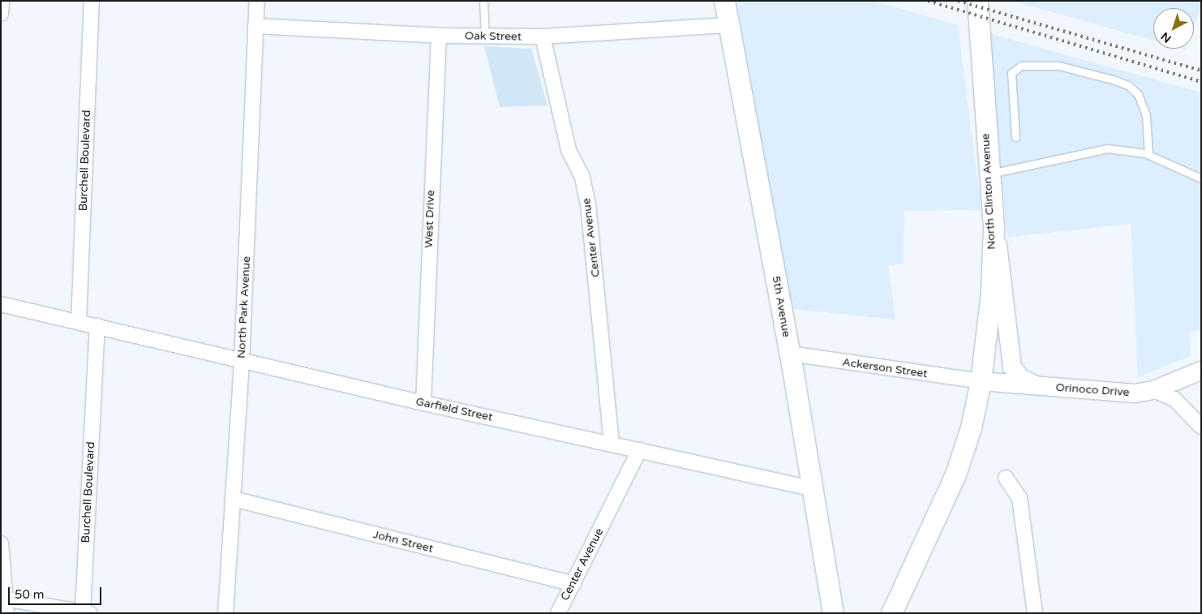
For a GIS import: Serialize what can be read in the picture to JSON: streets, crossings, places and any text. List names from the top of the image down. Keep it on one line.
{"streets":{"main road":["North Clinton Avenue","5th Avenue"],"street":["Oak Street","Burchell Boulevard","West Drive","Center Avenue","North Park Avenue","Ackerson Street","Orinoco Drive","Garfield Street","John Street"]},"crossings":[["Oak Street","West Drive"],["Oak Street","Center Avenue"],["Oak Street","5th Avenue"],["Oak Street","North Park Avenue"],["Burchell Boulevard","Garfield Street"],["North Clinton Avenue","Ackerson Street"],["North Clinton Avenue","Orinoco Drive"],["West Drive","Garfield Street"],["Center Avenue","Garfield Street"],["Center Avenue","John Street"],["5th Avenue","Ackerson Street"],["5th Avenue","Garfield Street"],["North Park Avenue","Garfield Street"],["North Park Avenue","John Street"],["Ackerson Street","Orinoco Drive"]],"scale_bar":"50 m","north":"bottom left"}
